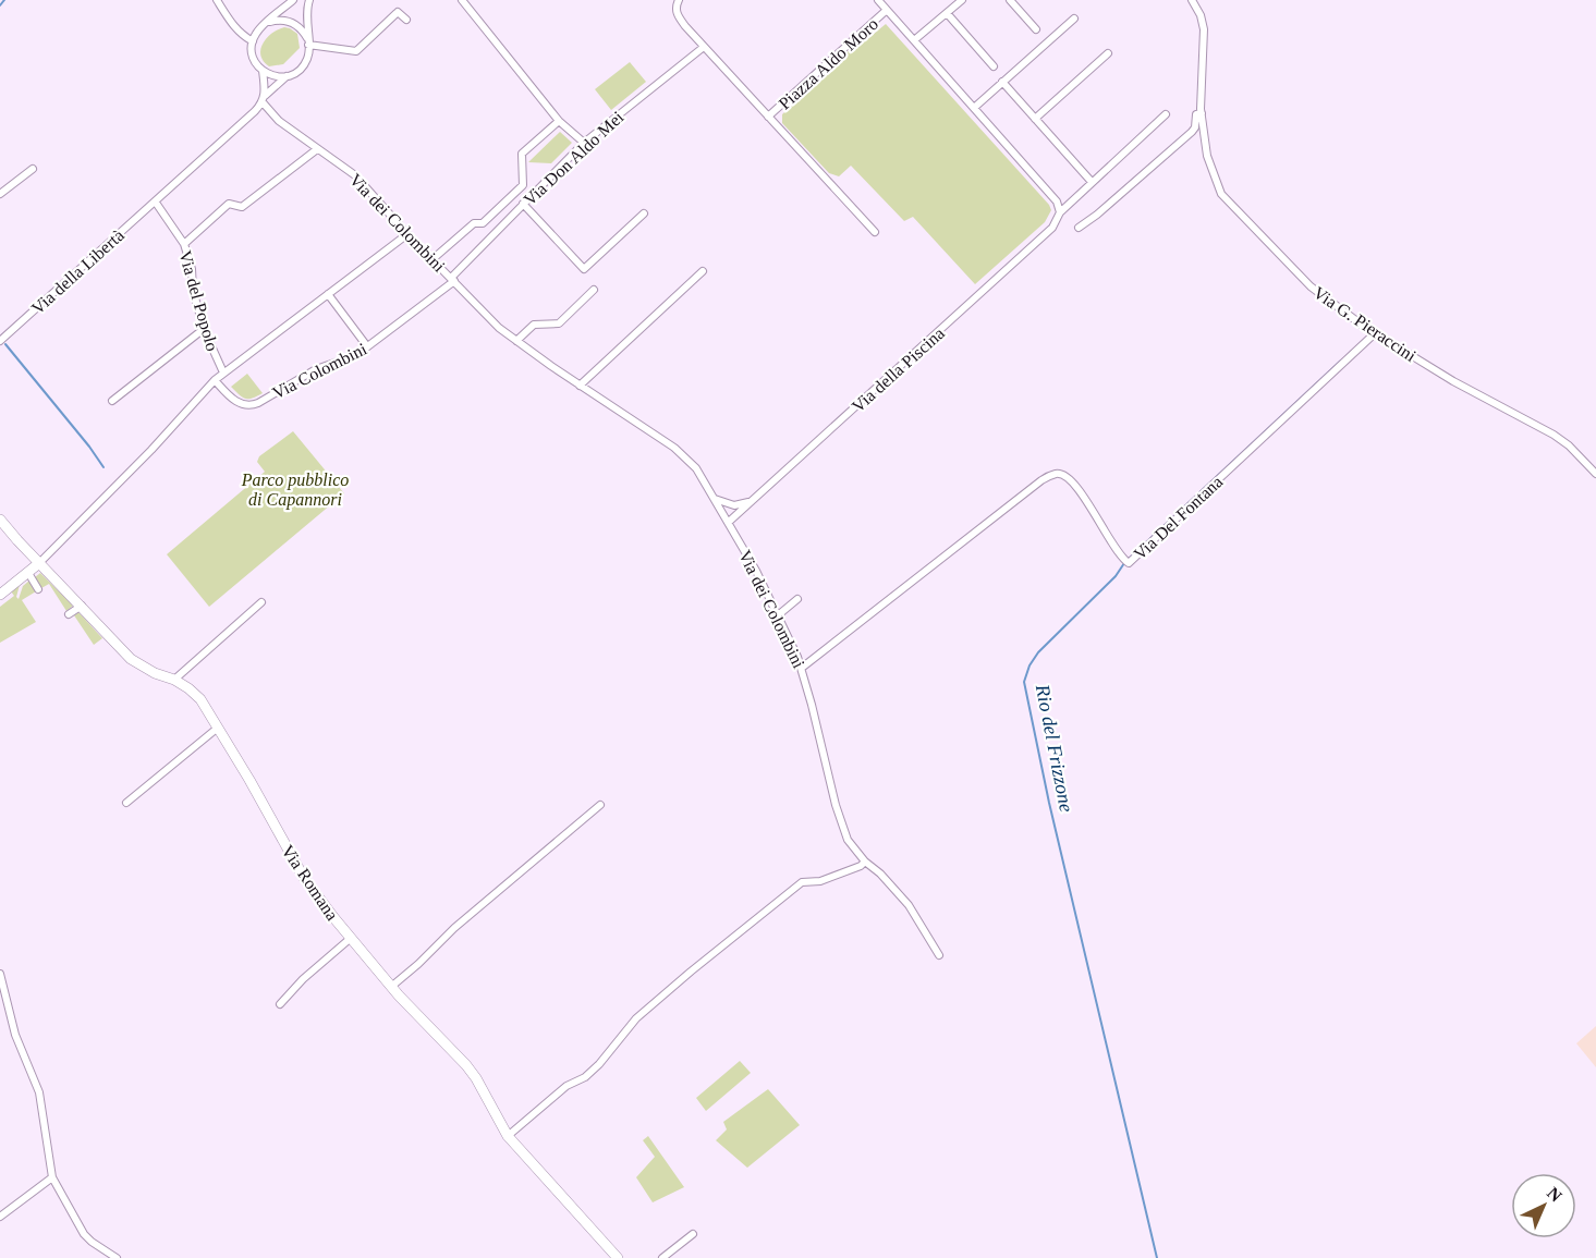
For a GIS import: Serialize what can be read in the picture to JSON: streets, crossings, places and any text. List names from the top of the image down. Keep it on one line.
{"streets":{"street":["Piazza Aldo Moro","Via Don Aldo Mei","Via dei Colombini","Via della Libertà","Via del Popolo","Via G. Pieraccini","Via della Piscina","Via Colombini","Via Del Fontana","Via Romana"]},"crossings":[["Piazza Aldo Moro","Via Don Aldo Mei"],["Via Don Aldo Mei","Via dei Colombini"],["Via Don Aldo Mei","Via Colombini"],["Via dei Colombini","Via della Piscina"],["Via dei Colombini","Via Colombini"],["Via dei Colombini","Via Del Fontana"],["Via della Libertà","Via del Popolo"],["Via del Popolo","Via Colombini"],["Via del Popolo","Via Romana"],["Via G. Pieraccini","Via Del Fontana"]],"water":["Rio del Frizzone"],"parks":["Parco pubblico di Capannori"],"north":"top right"}
